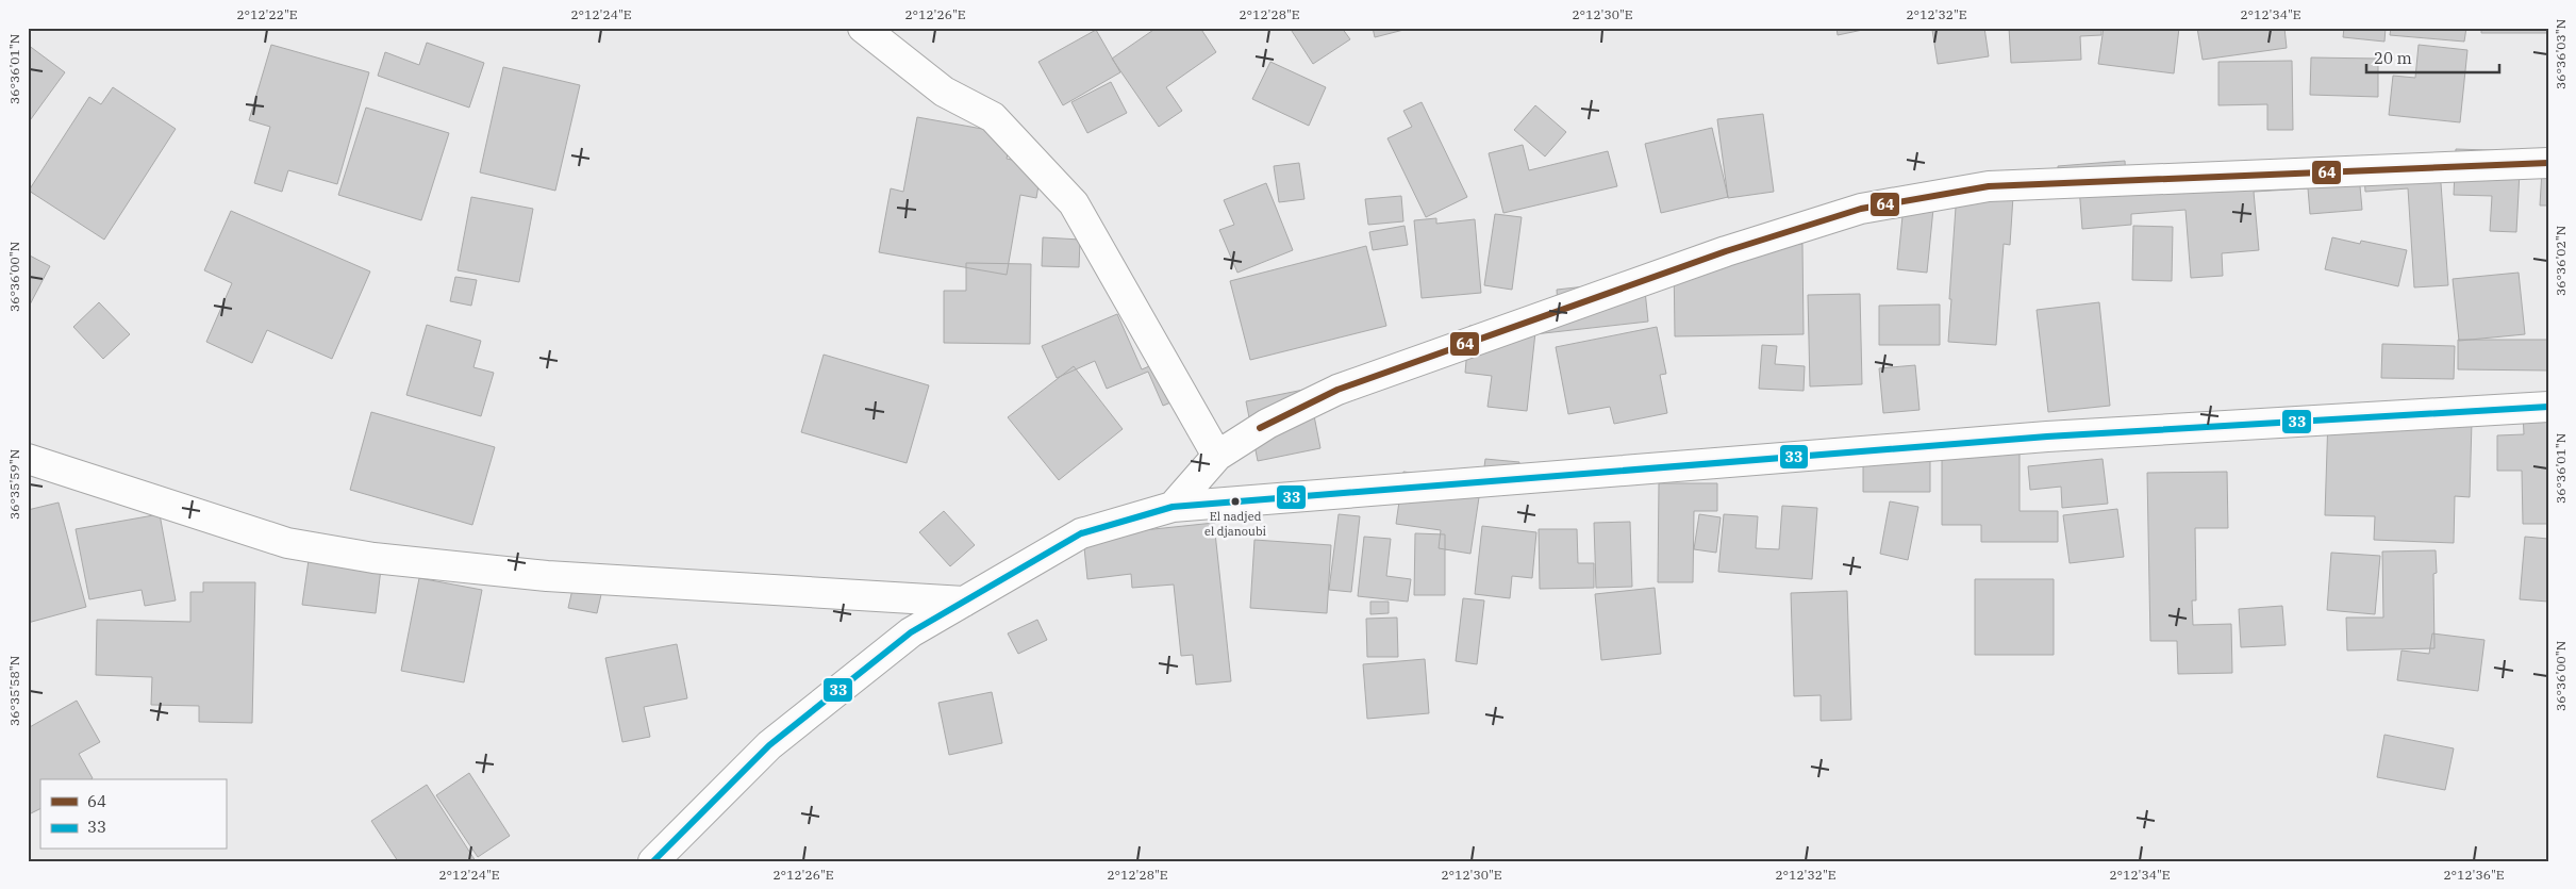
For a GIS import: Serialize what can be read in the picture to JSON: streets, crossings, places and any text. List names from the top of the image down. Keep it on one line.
{"places":["El nadjed el djanoubi"],"lines":["transit line 64","transit line 33"],"legend":["64","33"],"scale_bar":"20 m","coordinates":["2°12'22\"E","2°12'24\"E","2°12'26\"E","2°12'28\"E","2°12'30\"E","2°12'32\"E","2°12'34\"E","36°36'03\"N","36°36'01\"N","36°36'02\"N","36°36'00\"N","36°35'59\"N","36°35'58\"N","2°12'36\"E"]}
